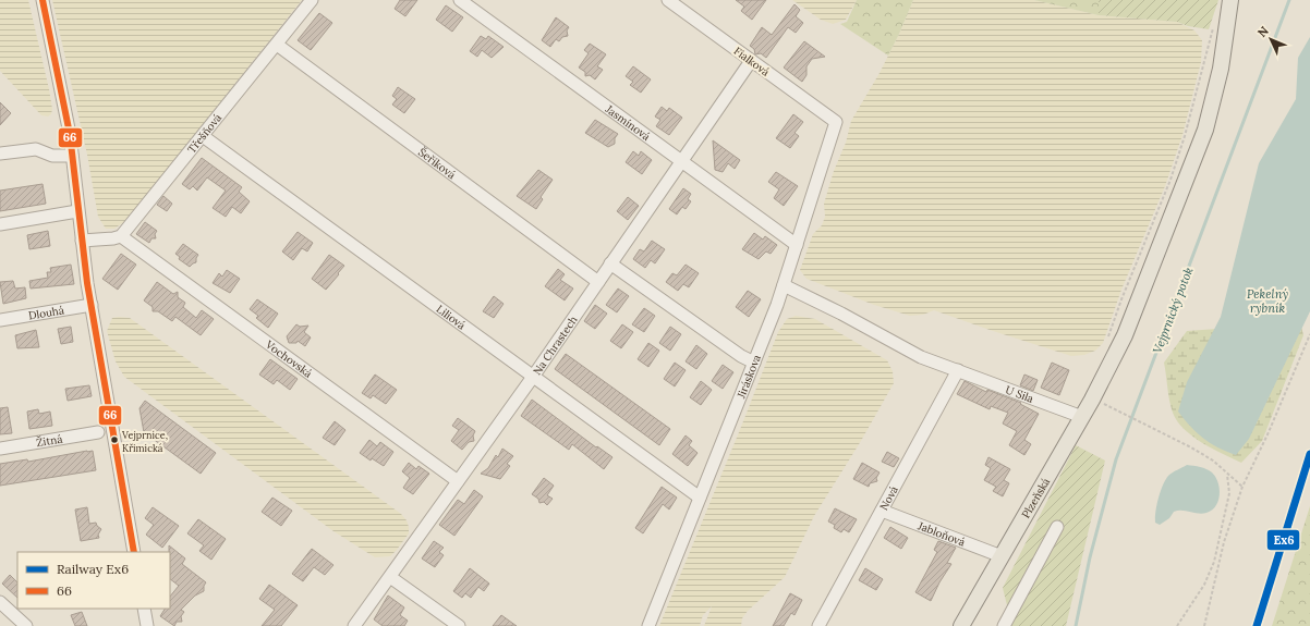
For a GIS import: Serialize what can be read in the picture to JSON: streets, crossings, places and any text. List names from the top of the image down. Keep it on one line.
{"streets":{"main road":["Plzeňská"],"street":["Fialková","Jasmínová","Třešňová","Šeříková","Dlouhá","Liliová","Na Chrastech","Vochovská","Jiráskova","U Sila","Žitná","Nová","Jabloňová"]},"crossings":[["Fialková","Na Chrastech"],["Fialková","Jiráskova"],["Jasmínová","Na Chrastech"],["Jasmínová","Jiráskova"],["Třešňová","Šeříková"],["Třešňová","Liliová"],["Třešňová","Vochovská"],["Šeříková","Na Chrastech"],["Liliová","Na Chrastech"],["Liliová","Jiráskova"],["Na Chrastech","Vochovská"],["Jiráskova","U Sila"],["U Sila","Nová"],["U Sila","Plzeňská"],["Nová","Jabloňová"],["Plzeňská","Jabloňová"]],"water":["Pekelný rybník","Vejprnický potok"],"places":["Vejprnice, Křimická"],"lines":["transit line 66","rail line Ex6"],"legend":["Railway Ex6","66"],"north":"top left"}
